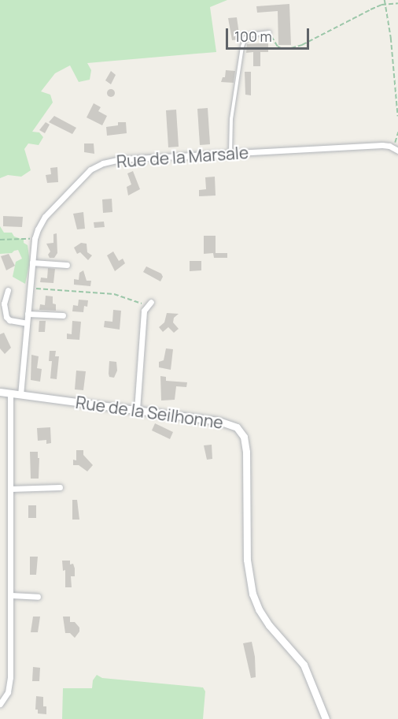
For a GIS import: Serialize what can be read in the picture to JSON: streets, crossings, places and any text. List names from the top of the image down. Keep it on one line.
{"streets":{"street":["Rue de la Marsale","Rue de la Seilhonne"]},"crossings":[["Rue de la Marsale","Rue de la Seilhonne"]],"scale_bar":"100 m"}
